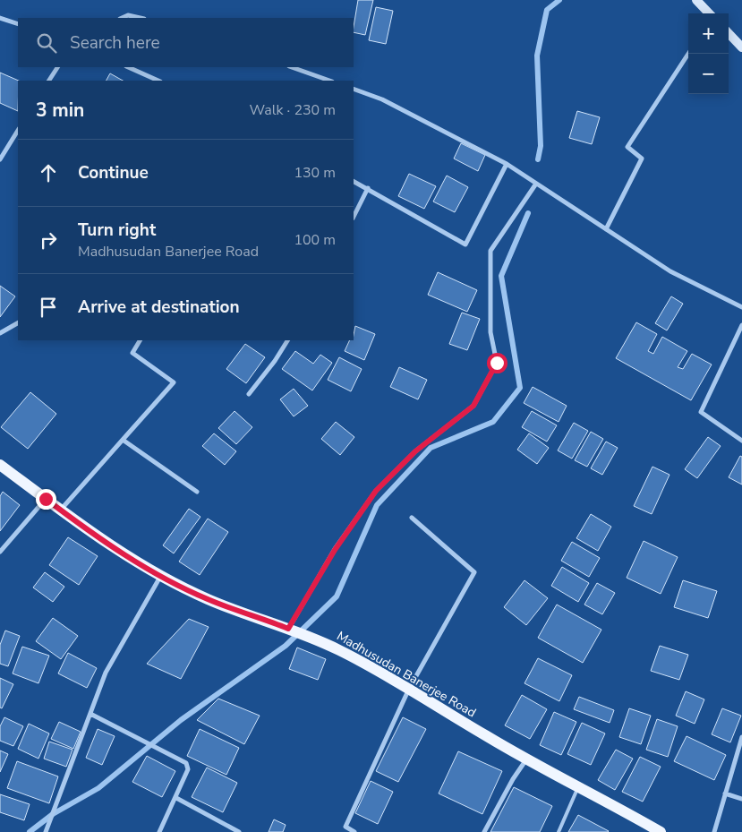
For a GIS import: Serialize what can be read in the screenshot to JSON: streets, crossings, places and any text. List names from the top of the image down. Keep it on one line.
{"streets":{"main road":["Madhusudan Banerjee Road"]},"page":{"map_buttons":["+","−"],"search":"Search here","heading":["3 min","Walk · 230 m"],"list":[["Continue","130 m"],["Turn right","Madhusudan Banerjee Road","100 m"],"Arrive at destination"]}}
